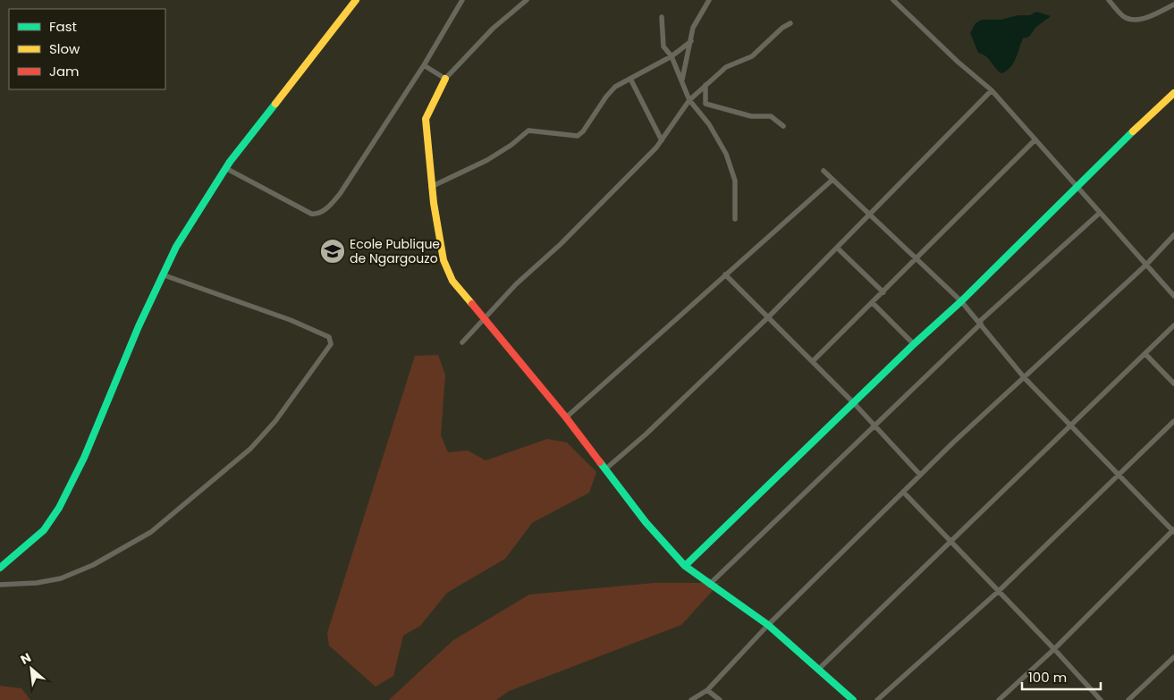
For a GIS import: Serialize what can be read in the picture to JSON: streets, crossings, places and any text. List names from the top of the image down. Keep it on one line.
{"places":{"school or university":["Ecole Publique de Ngargouzo"]},"legend":["Fast","Slow","Jam"],"scale_bar":"100 m","north":"top left"}
